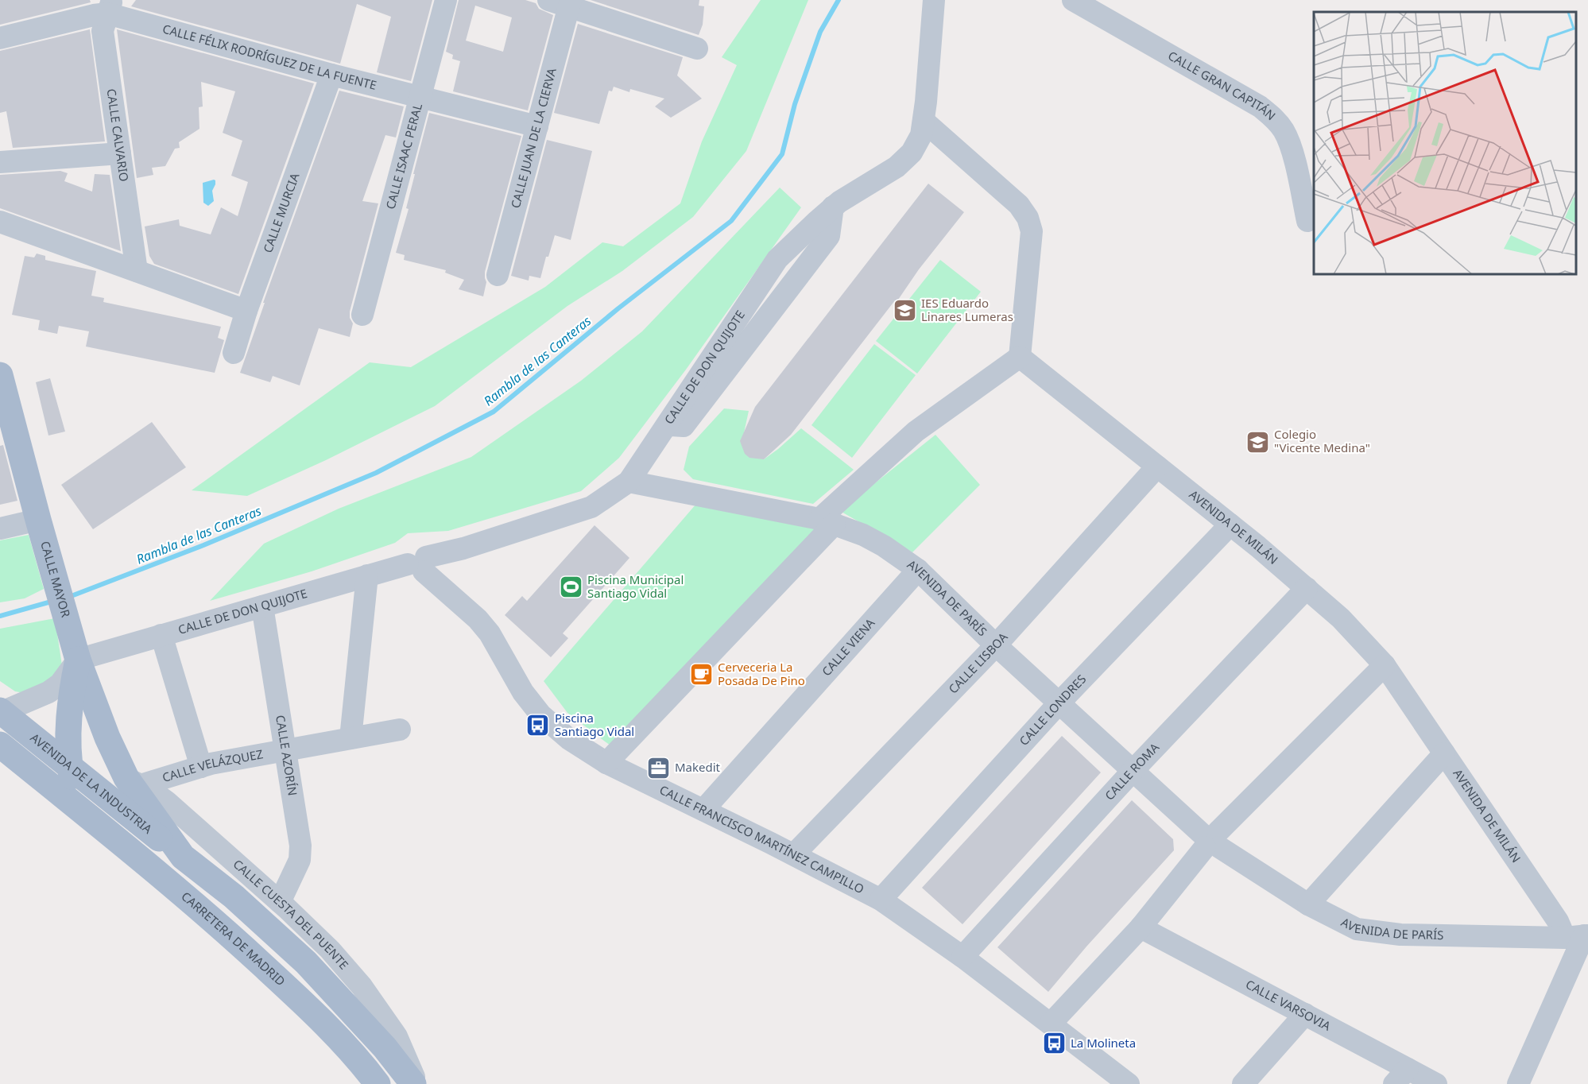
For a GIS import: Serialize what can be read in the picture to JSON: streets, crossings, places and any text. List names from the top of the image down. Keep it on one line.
{"streets":{"main road":["CALLE MAYOR","AVENIDA DE LA INDUSTRIA","CARRETERA DE MADRID"],"street":["CALLE FÉLIX RODRÍGUEZ DE LA FUENTE","CALLE GRAN CAPITÁN","CALLE CALVARIO","CALLE JUAN DE LA CIERVA","CALLE ISAAC PERAL","CALLE MURCIA","CALLE DE DON QUIJOTE","AVENIDA DE MILÁN","AVENIDA DE PARÍS","CALLE VIENA","CALLE LISBOA","CALLE LONDRES","CALLE AZORÍN","CALLE VELÁZQUEZ","CALLE ROMA","CALLE FRANCISCO MARTÍNEZ CAMPILLO","CALLE CUESTA DEL PUENTE","CALLE VARSOVIA"]},"crossings":[["CALLE FÉLIX RODRÍGUEZ DE LA FUENTE","CALLE CALVARIO"],["CALLE FÉLIX RODRÍGUEZ DE LA FUENTE","CALLE JUAN DE LA CIERVA"],["CALLE FÉLIX RODRÍGUEZ DE LA FUENTE","CALLE ISAAC PERAL"],["CALLE FÉLIX RODRÍGUEZ DE LA FUENTE","CALLE MURCIA"],["CALLE DE DON QUIJOTE","CALLE MAYOR"],["CALLE DE DON QUIJOTE","AVENIDA DE PARÍS"],["CALLE DE DON QUIJOTE","CALLE AZORÍN"],["CALLE DE DON QUIJOTE","CALLE FRANCISCO MARTÍNEZ CAMPILLO"],["AVENIDA DE MILÁN","AVENIDA DE PARÍS"],["AVENIDA DE MILÁN","CALLE LISBOA"],["AVENIDA DE MILÁN","CALLE LONDRES"],["AVENIDA DE MILÁN","CALLE ROMA"],["CALLE MAYOR","CALLE VELÁZQUEZ"],["CALLE MAYOR","AVENIDA DE LA INDUSTRIA"],["CALLE MAYOR","CALLE CUESTA DEL PUENTE"],["AVENIDA DE PARÍS","CALLE VIENA"],["AVENIDA DE PARÍS","CALLE LISBOA"],["AVENIDA DE PARÍS","CALLE LONDRES"],["AVENIDA DE PARÍS","CALLE ROMA"],["CALLE VIENA","CALLE FRANCISCO MARTÍNEZ CAMPILLO"],["CALLE LISBOA","CALLE FRANCISCO MARTÍNEZ CAMPILLO"],["CALLE LONDRES","CALLE FRANCISCO MARTÍNEZ CAMPILLO"],["CALLE AZORÍN","CALLE VELÁZQUEZ"],["CALLE AZORÍN","CALLE CUESTA DEL PUENTE"],["CALLE VELÁZQUEZ","CALLE CUESTA DEL PUENTE"],["CALLE ROMA","CALLE FRANCISCO MARTÍNEZ CAMPILLO"]],"water":["Rambla de las Canteras"],"places":{"school or university":["IES Eduardo Linares Lumeras","Colegio \"Vicente Medina\""],"sports":["Piscina Municipal Santiago Vidal"],"cafe":["Cerveceria La Posada De Pino"],"bus stop":["Piscina Santiago Vidal","La Molineta"],"office":["Makedit"]}}
